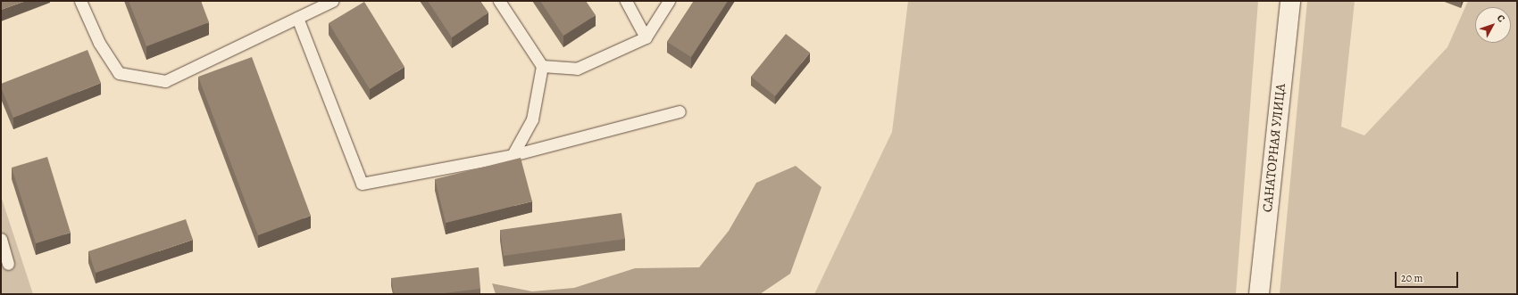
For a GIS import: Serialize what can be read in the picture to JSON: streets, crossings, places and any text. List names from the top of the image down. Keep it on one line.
{"streets":{"street":["САНАТОРНАЯ УЛИЦА"]},"scale_bar":"20 m","north":"top right"}
